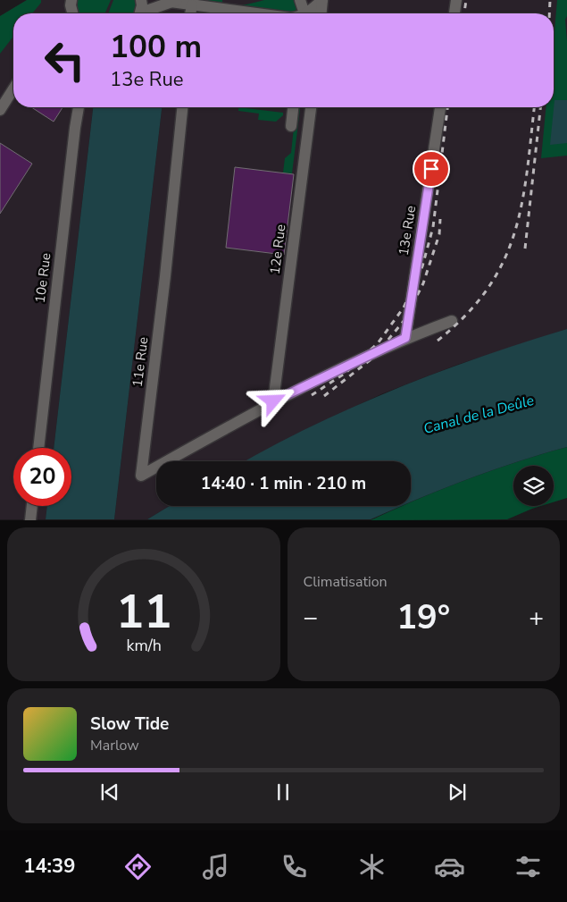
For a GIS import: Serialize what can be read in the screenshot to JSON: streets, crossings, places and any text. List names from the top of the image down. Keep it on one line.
{"streets":{"street":["13e Rue","12e Rue","10e Rue","11e Rue"]},"crossings":[["12e Rue","11e Rue"]],"water":["Canal de la Deûle"],"page":{"turn":["100 m","13e Rue"],"limit":"20","trip":"14:40 · 1 min · 210 m","tile":"Climatisation","heat":["−","19°","+"],"song":["Slow Tide","Marlow"],"tabs":"14:39","gauge":["11","km/h"]}}
